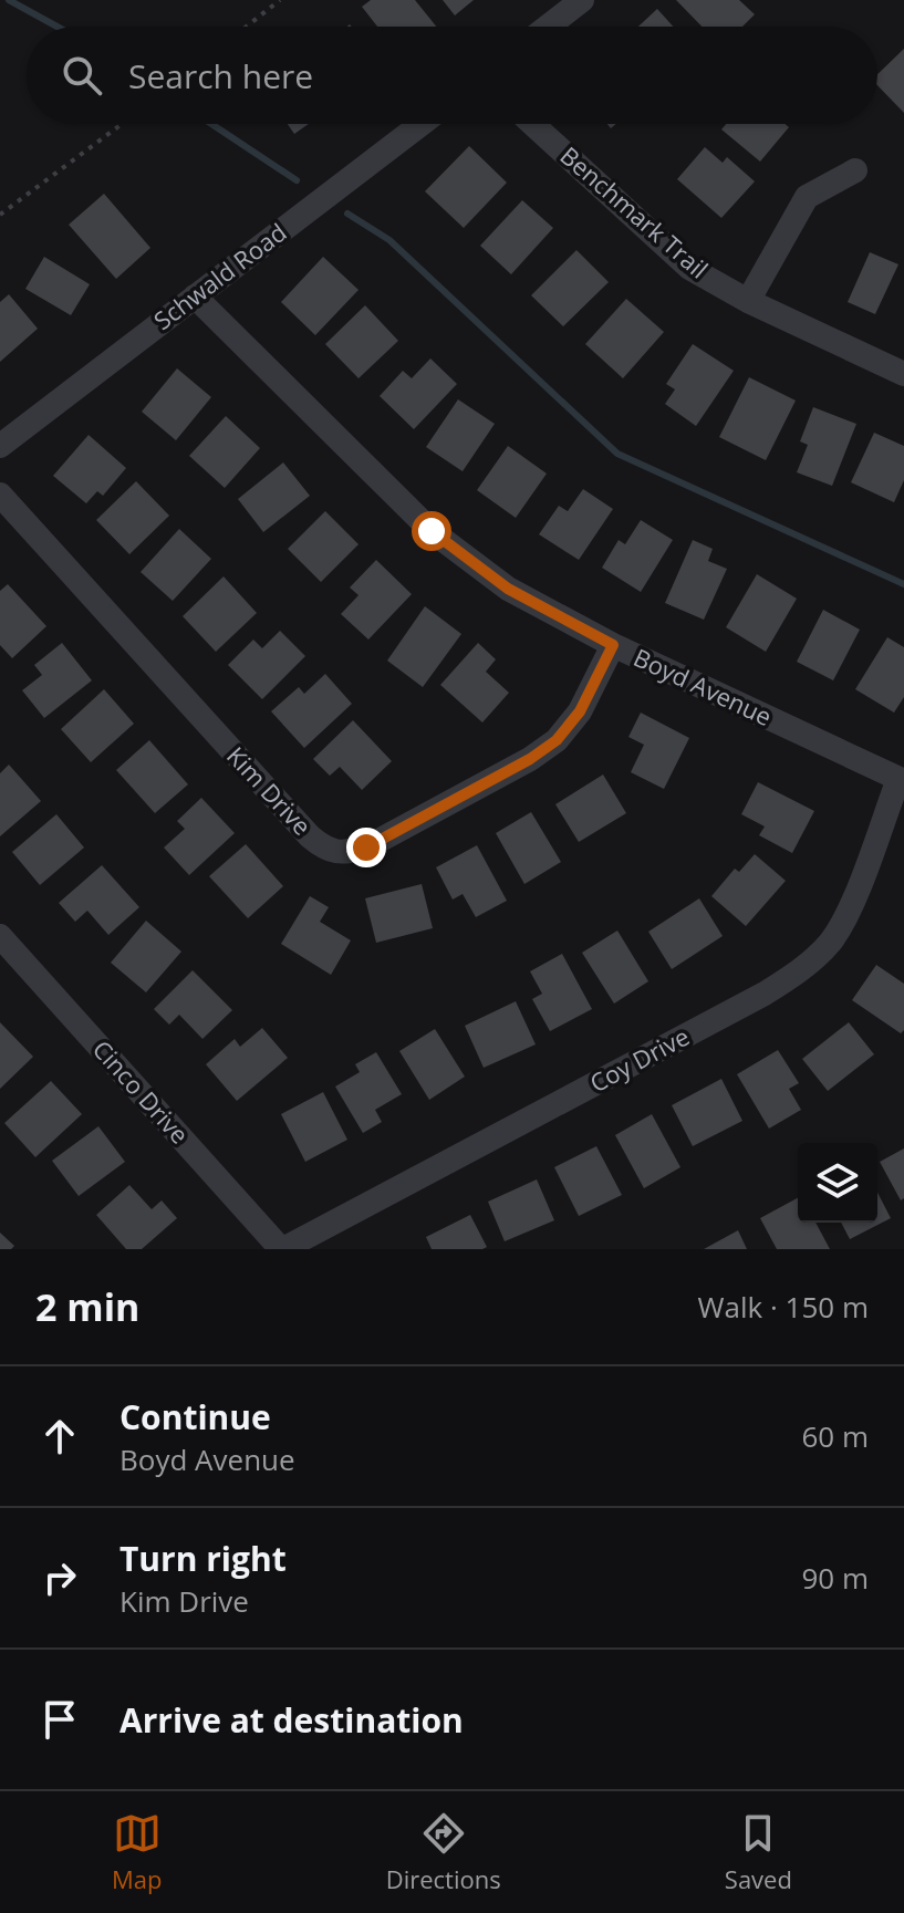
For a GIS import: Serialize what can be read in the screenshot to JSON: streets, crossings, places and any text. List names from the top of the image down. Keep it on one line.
{"streets":{"street":["Benchmark Trail","Schwald Road","Boyd Avenue","Kim Drive","Coy Drive","Cinco Drive"]},"crossings":[["Schwald Road","Boyd Avenue"],["Boyd Avenue","Kim Drive"],["Boyd Avenue","Coy Drive"],["Coy Drive","Cinco Drive"]],"page":{"search":"Search here","heading":["2 min","Walk · 150 m"],"list":[["Continue","Boyd Avenue","60 m"],["Turn right","Kim Drive","90 m"],"Arrive at destination"],"nav":["Map","Directions","Saved"]}}
